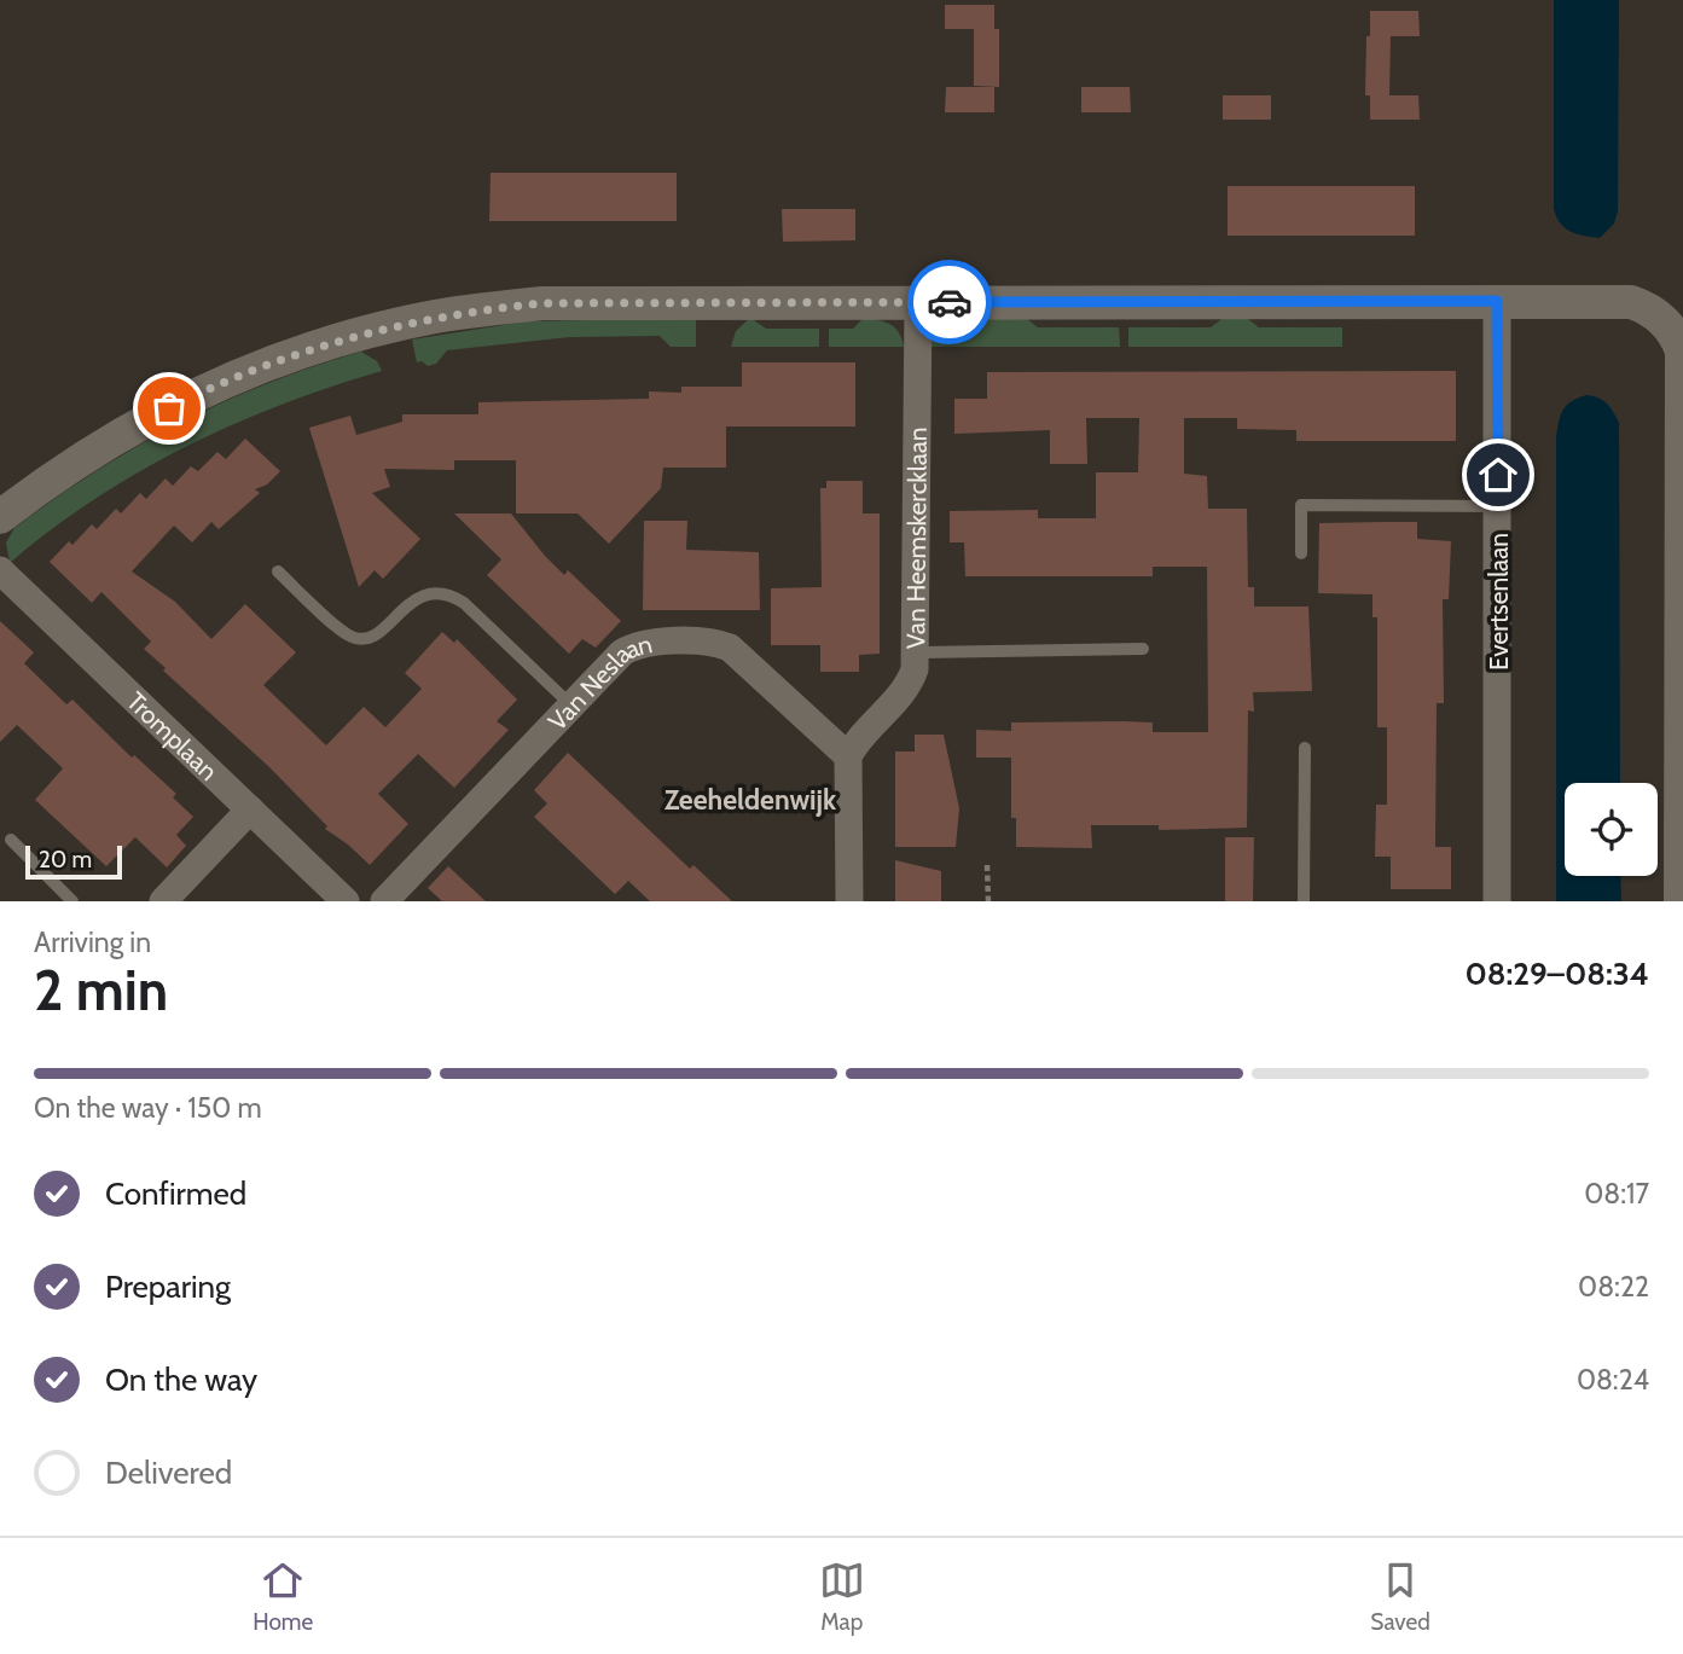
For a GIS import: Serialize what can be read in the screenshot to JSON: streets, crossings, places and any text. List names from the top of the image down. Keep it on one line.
{"streets":{"street":["Van Heemskercklaan","Evertsenlaan","Van Neslaan","Tromplaan"]},"crossings":[["Van Heemskercklaan","Van Neslaan"]],"districts":["Zeeheldenwijk"],"scale_bar":"20 m","page":{"scale":"20 m","heading":["2 min","Arriving in","08:29–08:34"],"bar":"On the way · 150 m","list":[["Confirmed","08:17"],["Preparing","08:22"],["On the way","08:24"],"Delivered"],"tabs":["Home","Map","Saved"]}}
